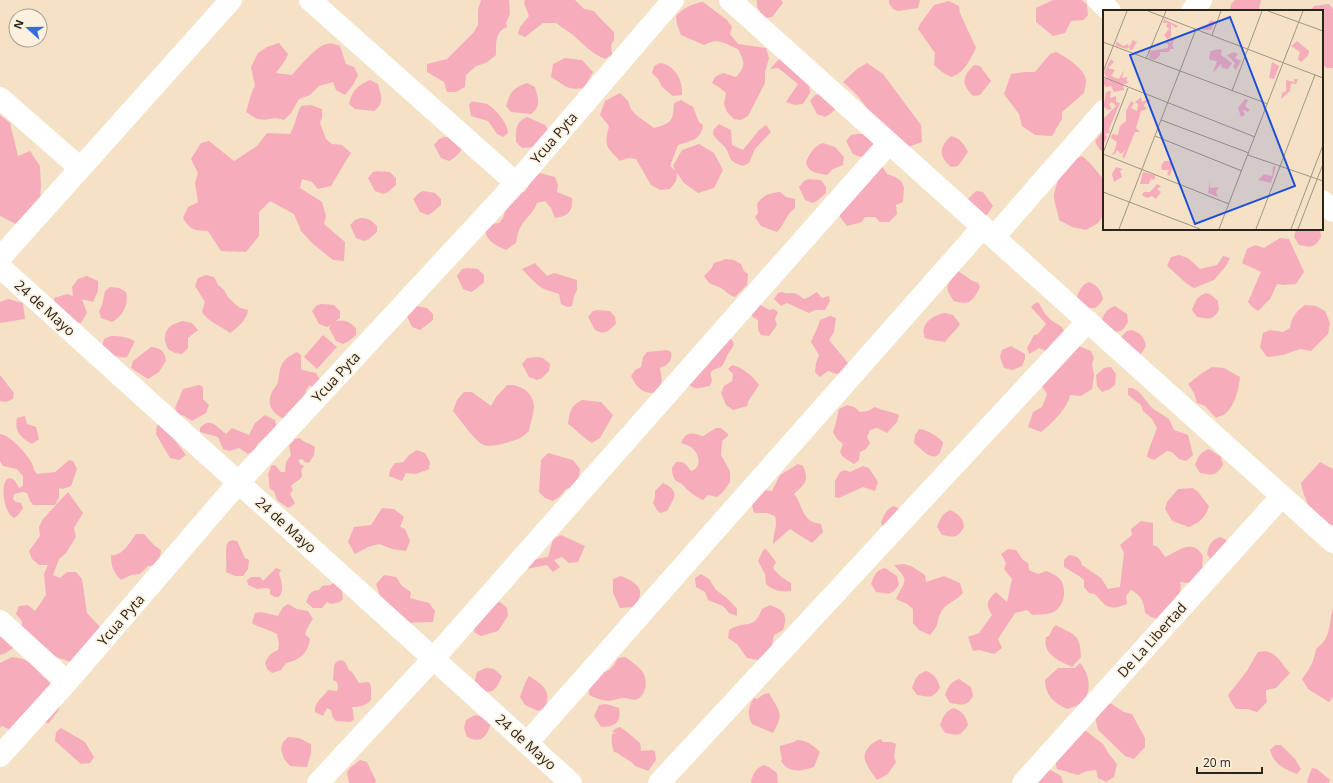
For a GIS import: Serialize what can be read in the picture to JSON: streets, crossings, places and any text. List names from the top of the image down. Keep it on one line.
{"streets":{"street":["Ycua Pyta","24 de Mayo","De La Libertad"]},"crossings":[["Ycua Pyta","24 de Mayo"]],"scale_bar":"20 m","north":"left"}
